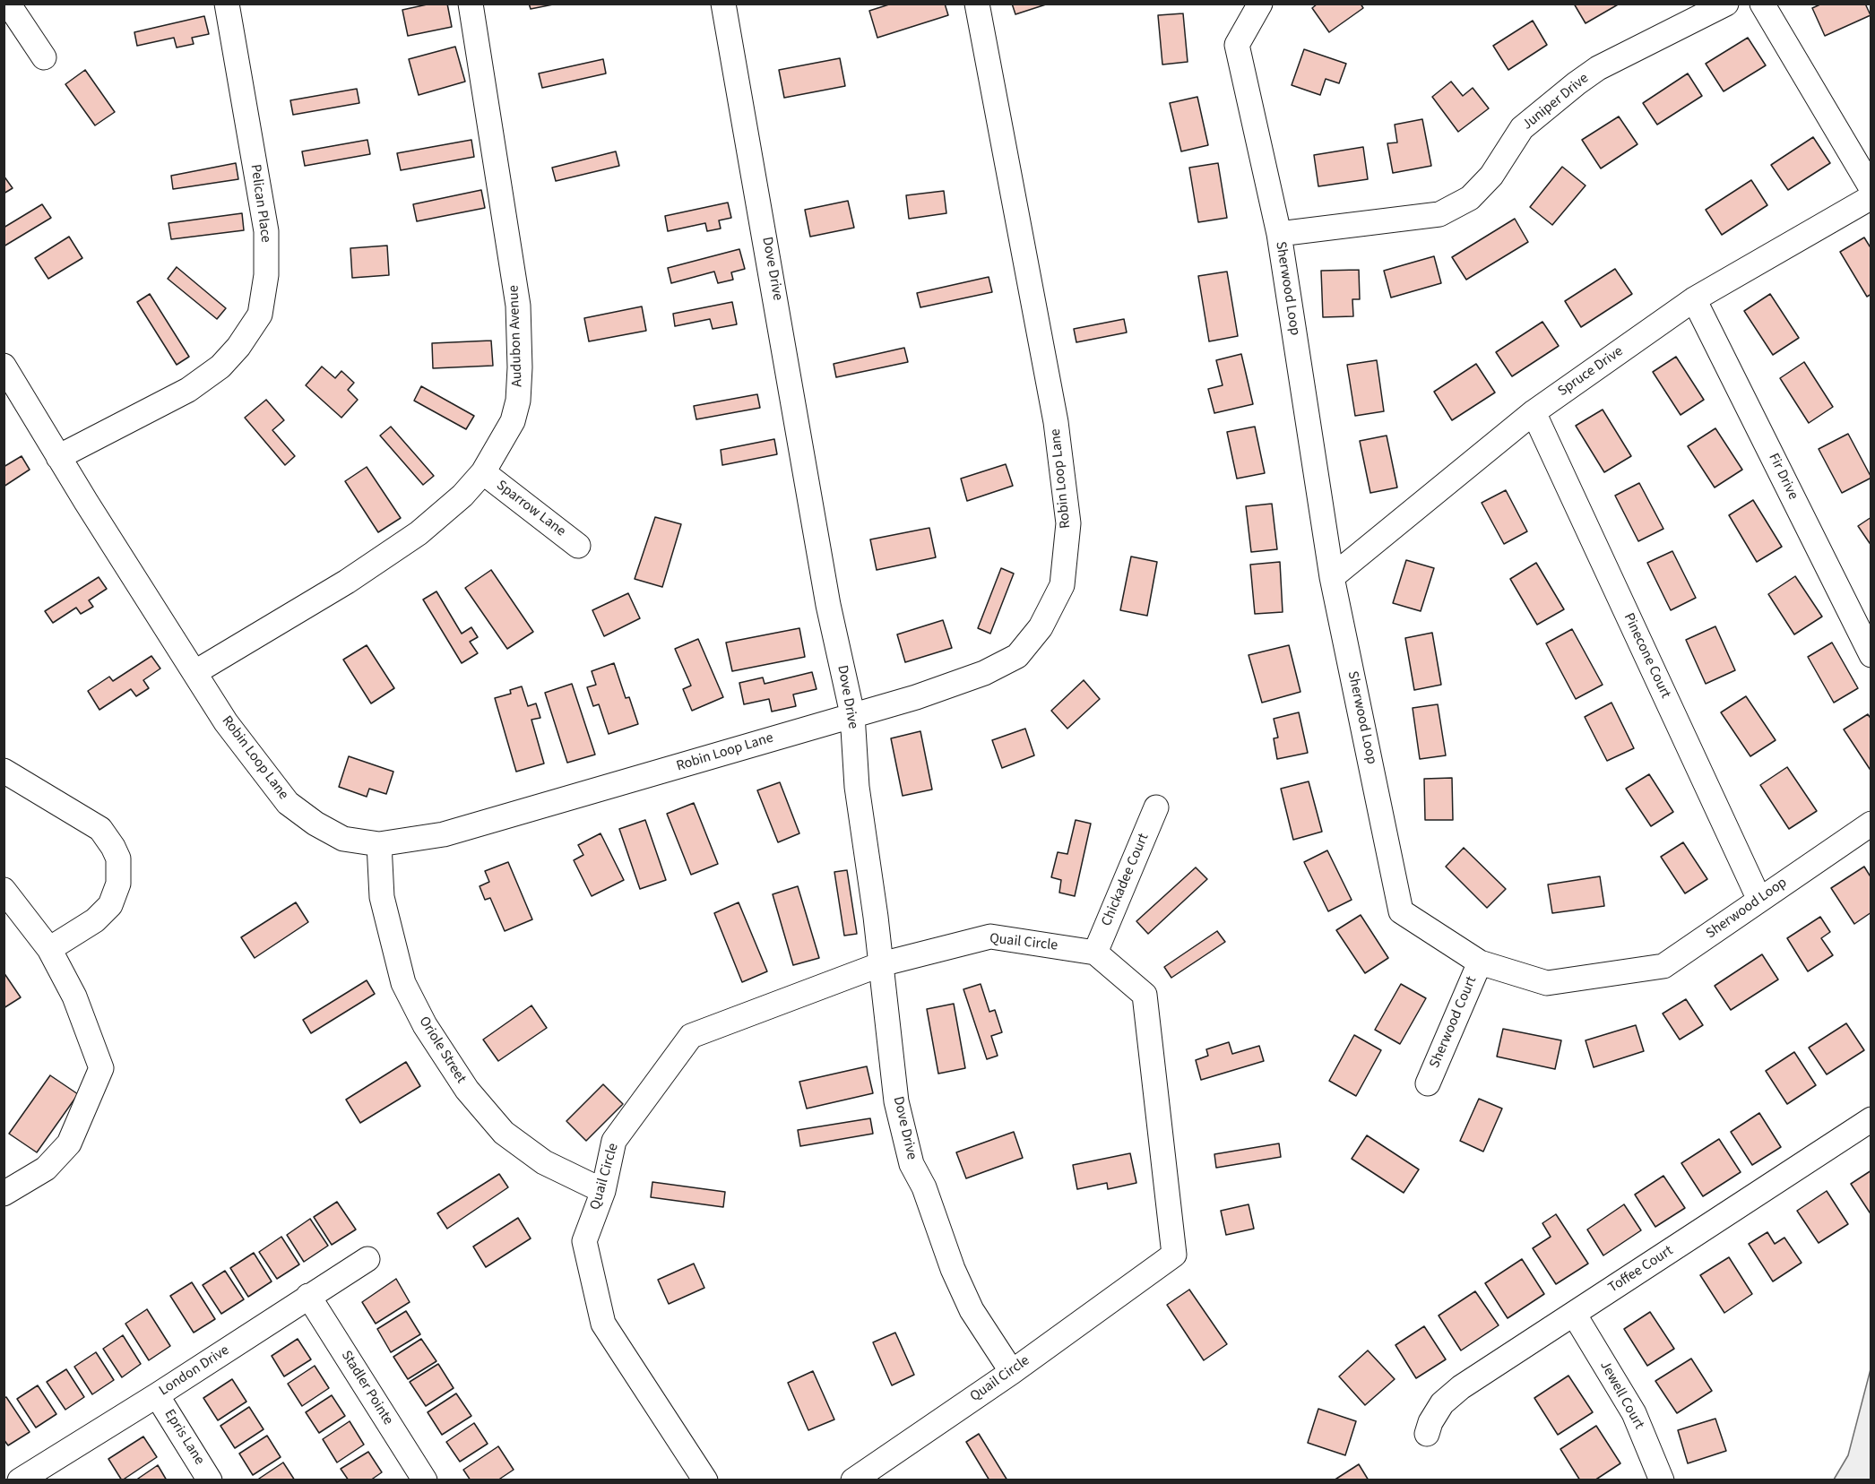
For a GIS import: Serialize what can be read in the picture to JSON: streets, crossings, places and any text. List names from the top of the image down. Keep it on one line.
{"streets":{"street":["Juniper Drive","Pelican Place","Dove Drive","Sherwood Loop","Audubon Avenue","Spruce Drive","Fir Drive","Robin Loop Lane","Sparrow Lane","Pinecone Court","Chickadee Court","Quail Circle","Sherwood Court","Oriole Street","Toffee Court","London Drive","Stadler Pointe","Jewell Court","Epris Lane"]},"crossings":[["Juniper Drive","Sherwood Loop"],["Pelican Place","Robin Loop Lane"],["Dove Drive","Robin Loop Lane"],["Dove Drive","Quail Circle"],["Sherwood Loop","Spruce Drive"],["Sherwood Loop","Pinecone Court"],["Sherwood Loop","Sherwood Court"],["Audubon Avenue","Robin Loop Lane"],["Audubon Avenue","Sparrow Lane"],["Spruce Drive","Fir Drive"],["Spruce Drive","Pinecone Court"],["Robin Loop Lane","Oriole Street"],["Chickadee Court","Quail Circle"],["Quail Circle","Oriole Street"],["Toffee Court","Jewell Court"],["London Drive","Stadler Pointe"],["London Drive","Epris Lane"]]}
